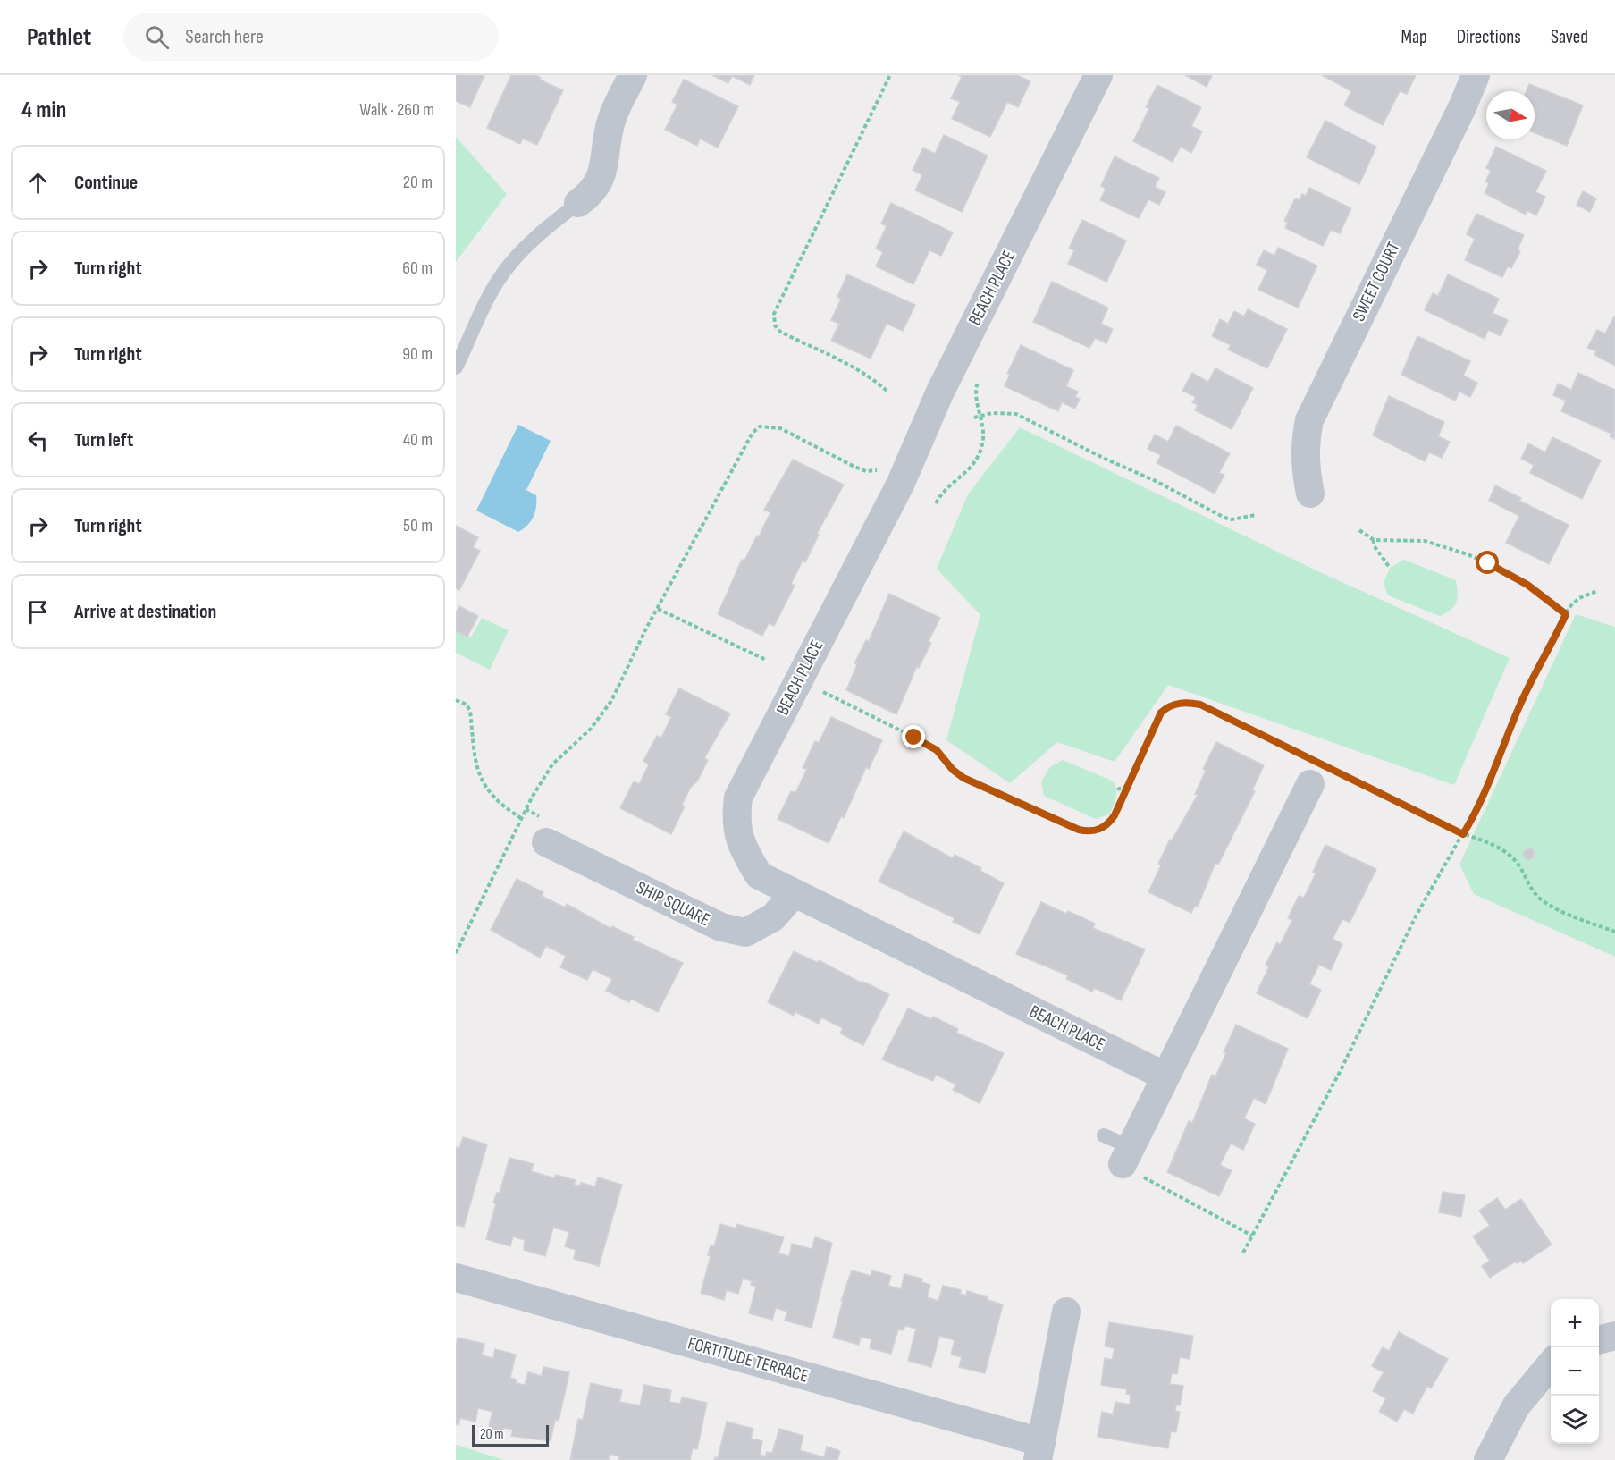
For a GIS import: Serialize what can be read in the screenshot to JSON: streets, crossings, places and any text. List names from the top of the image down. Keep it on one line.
{"streets":{"street":["SWEET COURT","BEACH PLACE","SHIP SQUARE","FORTITUDE TERRACE"]},"crossings":[["BEACH PLACE","SHIP SQUARE"]],"scale_bar":"20 m","north":"right","page":{"header":"Pathlet","search":"Search here","nav":["Map","Directions","Saved"],"heading":["4 min","Walk · 260 m"],"list":[["Continue","20 m"],["Turn right","60 m"],["Turn right","90 m"],["Turn left","40 m"],["Turn right","50 m"],"Arrive at destination"],"map_buttons":["+","−"],"scale":"20 m"}}
